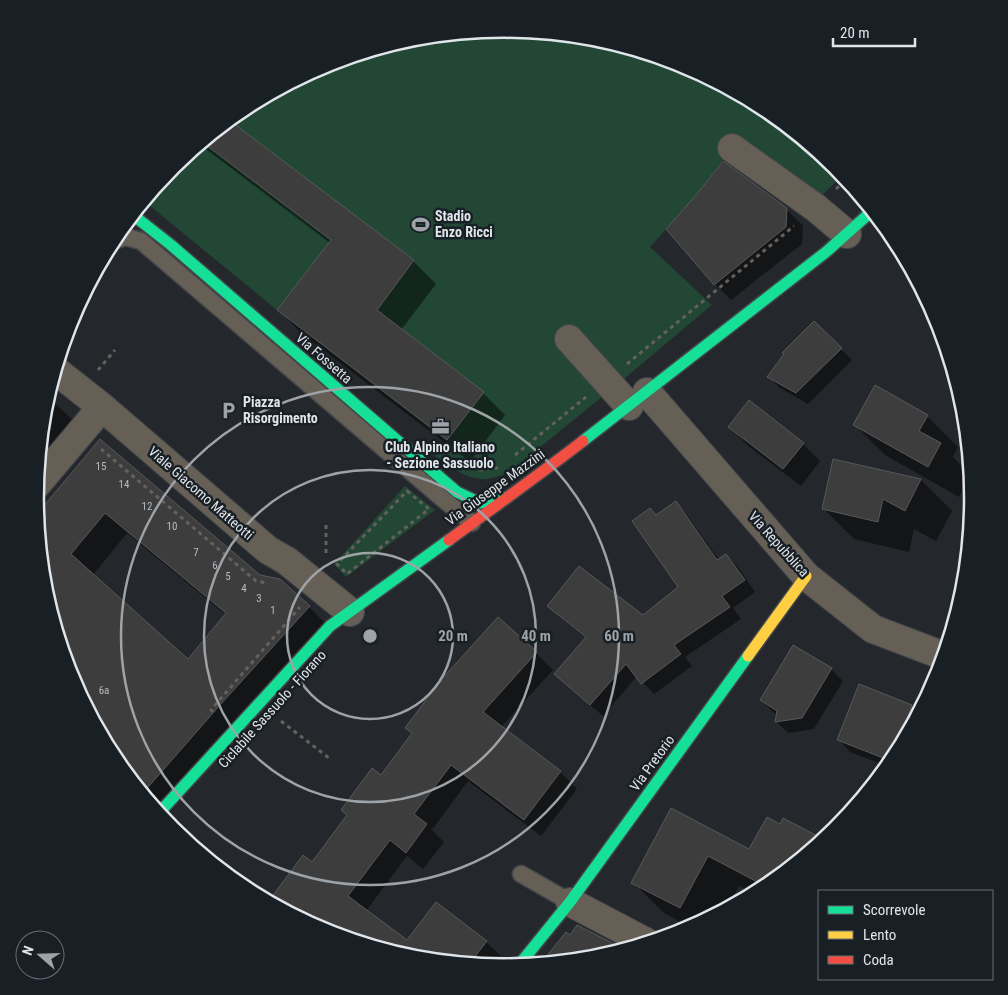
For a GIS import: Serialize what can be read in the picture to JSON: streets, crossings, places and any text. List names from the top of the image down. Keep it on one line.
{"streets":{"street":["Via Fossetta","Via Giuseppe Mazzini","Viale Giacomo Matteotti","Via Repubblica","Via Pretorio"]},"crossings":[["Via Fossetta","Via Giuseppe Mazzini"],["Via Giuseppe Mazzini","Viale Giacomo Matteotti"],["Via Giuseppe Mazzini","Via Repubblica"],["Via Repubblica","Via Pretorio"]],"places":{"sports":["Stadio Enzo Ricci"],"parking":["Piazza Risorgimento"],"office":["Club Alpino Italiano - Sezione Sassuolo"]},"house_numbers":["15","14","12","10","7","6","5","4","3","1","6a"],"legend":["Scorrevole","Lento","Coda"],"scale_bar":"20 m","north":"left","rings":["20 m","40 m","60 m"]}
